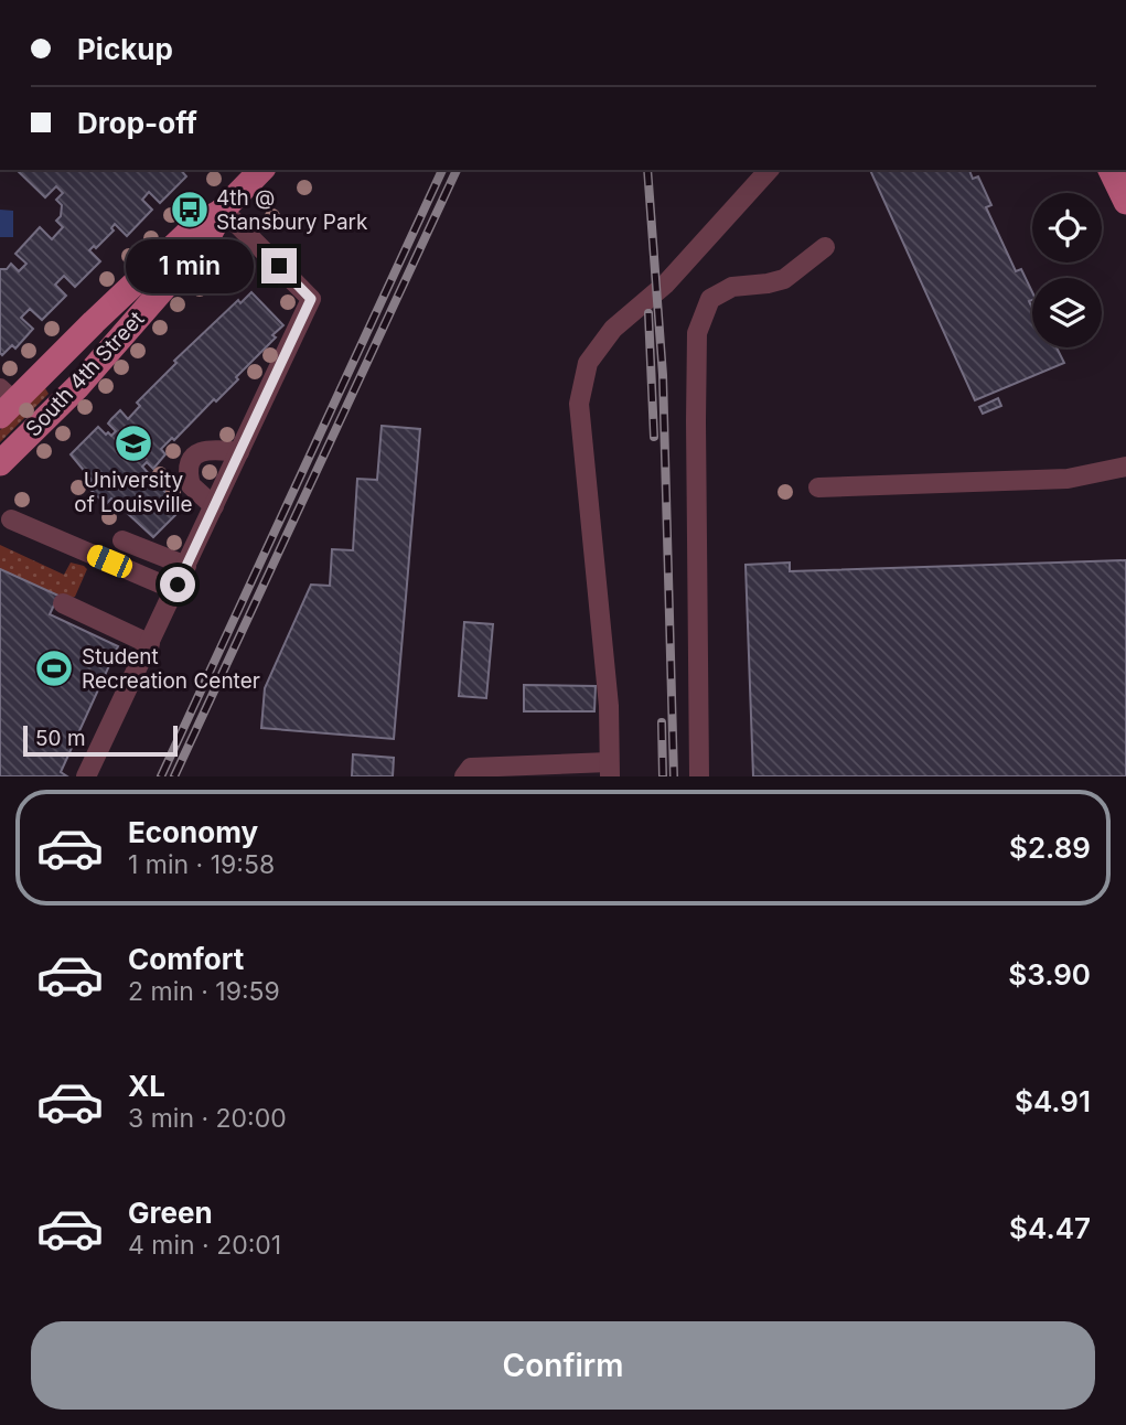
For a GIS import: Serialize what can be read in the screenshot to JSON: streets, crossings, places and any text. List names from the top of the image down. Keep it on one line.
{"streets":{"main road":["South 4th Street"]},"places":{"bus stop":["4th @ Stansbury Park"],"school or university":["University of Louisville"],"sports":["Student Recreation Center"]},"scale_bar":"50 m","page":{"banner":["Pickup","Drop-off"],"bubble":"1 min","scale":"50 m","list":[{"name":"Economy","note":"1 min · 19:58","value":"$2.89"},{"name":"Comfort","note":"2 min · 19:59","value":"$3.90"},{"name":"XL","note":"3 min · 20:00","value":"$4.91"},{"name":"Green","note":"4 min · 20:01","value":"$4.47"}],"buttons":"Confirm"}}
